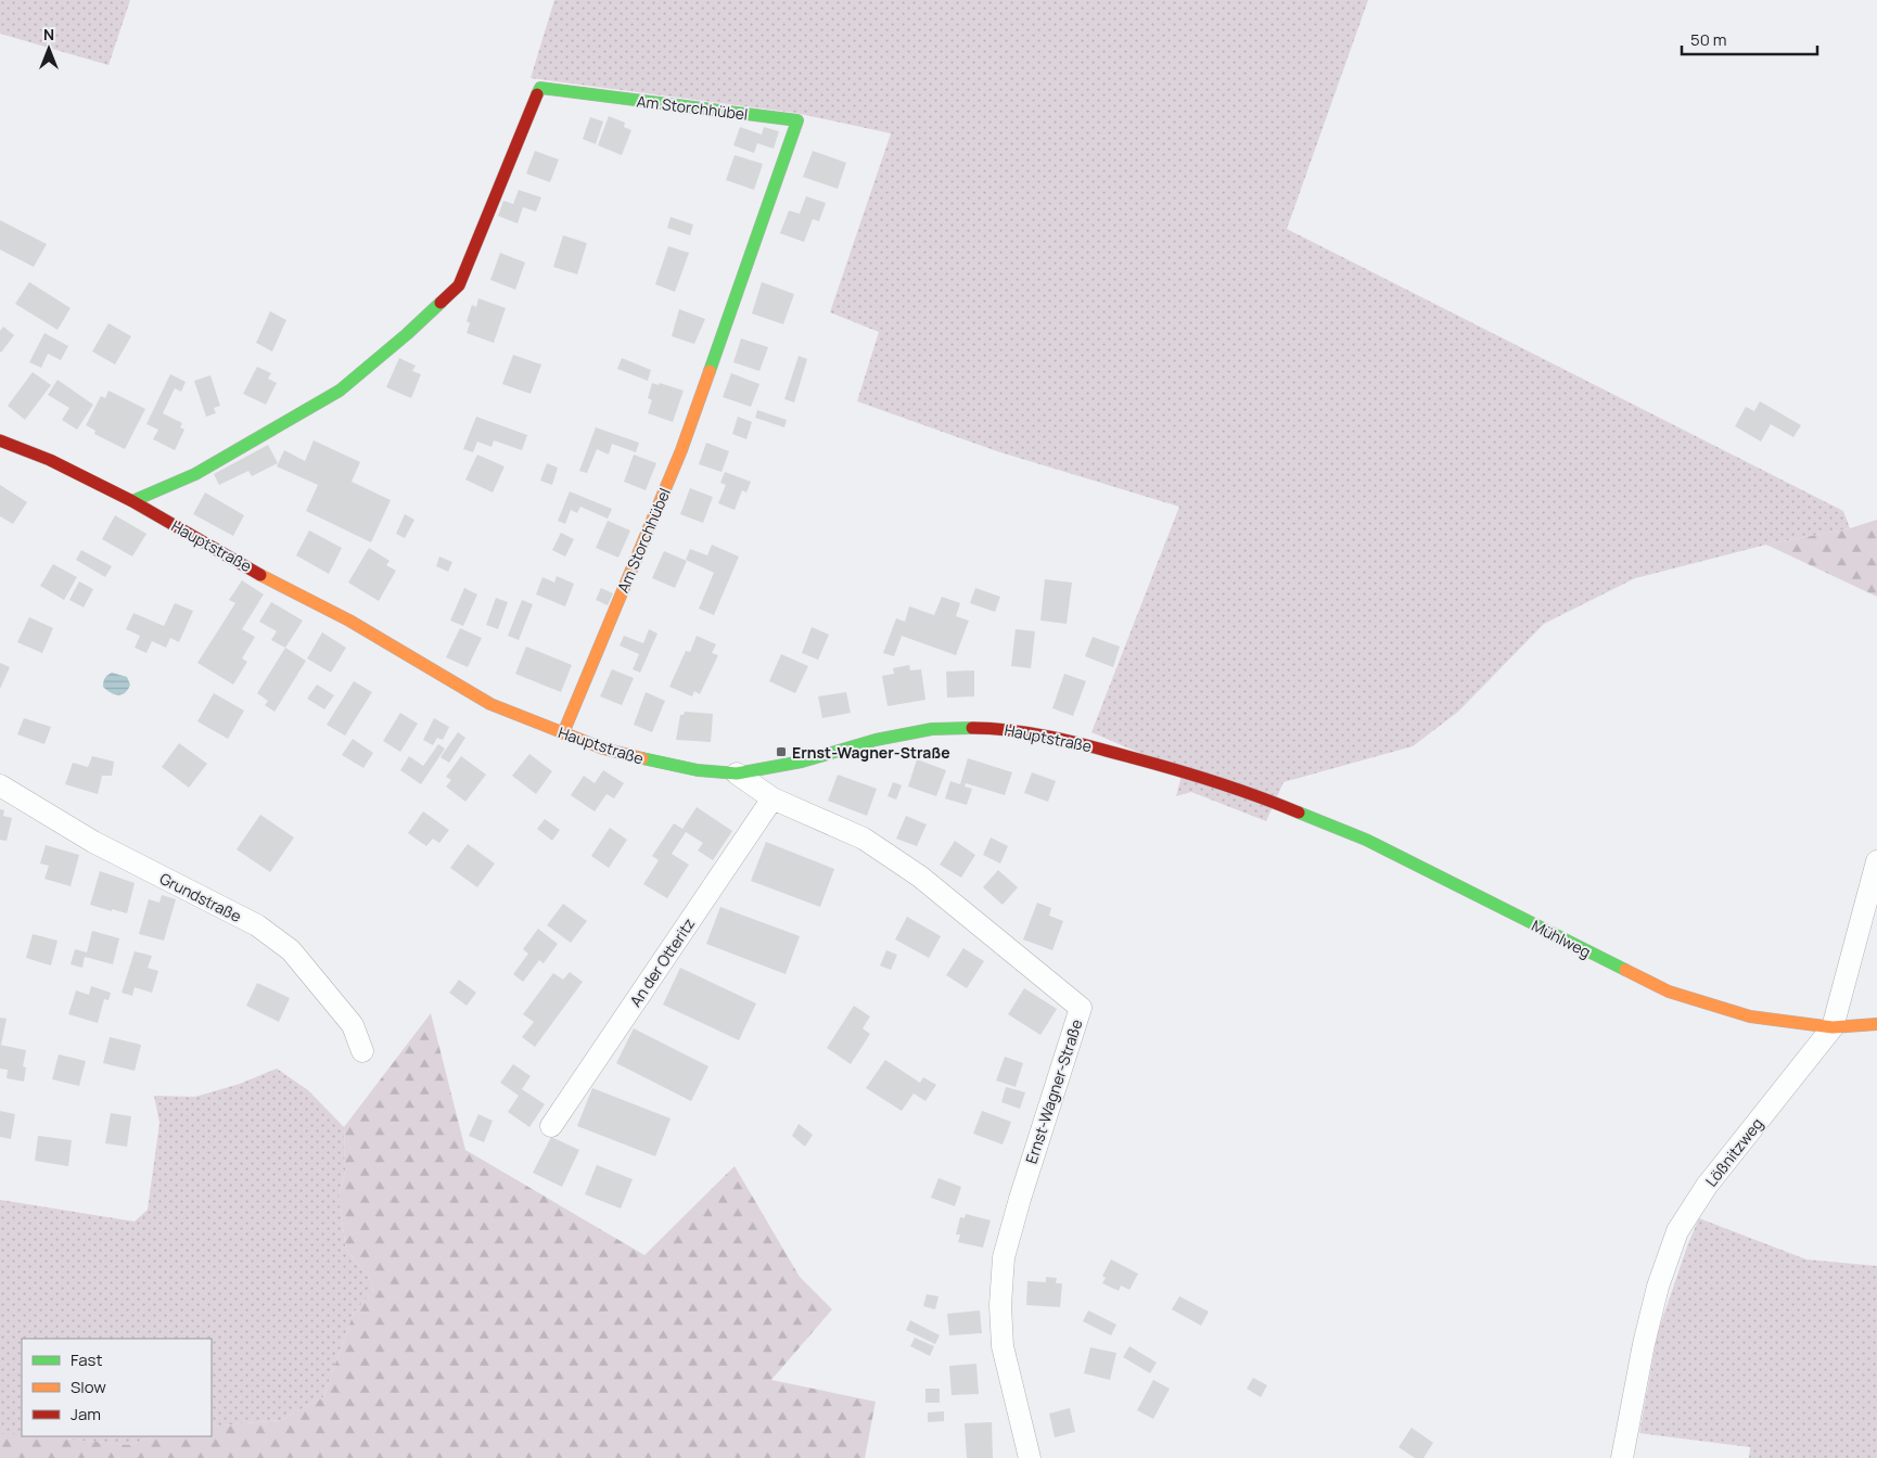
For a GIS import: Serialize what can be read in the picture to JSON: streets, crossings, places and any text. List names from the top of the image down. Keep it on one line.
{"streets":{"street":["Am Storchhübel","Hauptstraße","Grundstraße","Mühlweg","An der Otteritz","Ernst-Wagner-Straße","Lößnitzweg"]},"crossings":[["Am Storchhübel","Hauptstraße"],["Hauptstraße","Mühlweg"],["Hauptstraße","Ernst-Wagner-Straße"],["Mühlweg","Lößnitzweg"],["An der Otteritz","Ernst-Wagner-Straße"]],"places":{"transit":["Ernst-Wagner-Straße"]},"legend":["Fast","Slow","Jam"],"scale_bar":"50 m","north":"top"}
